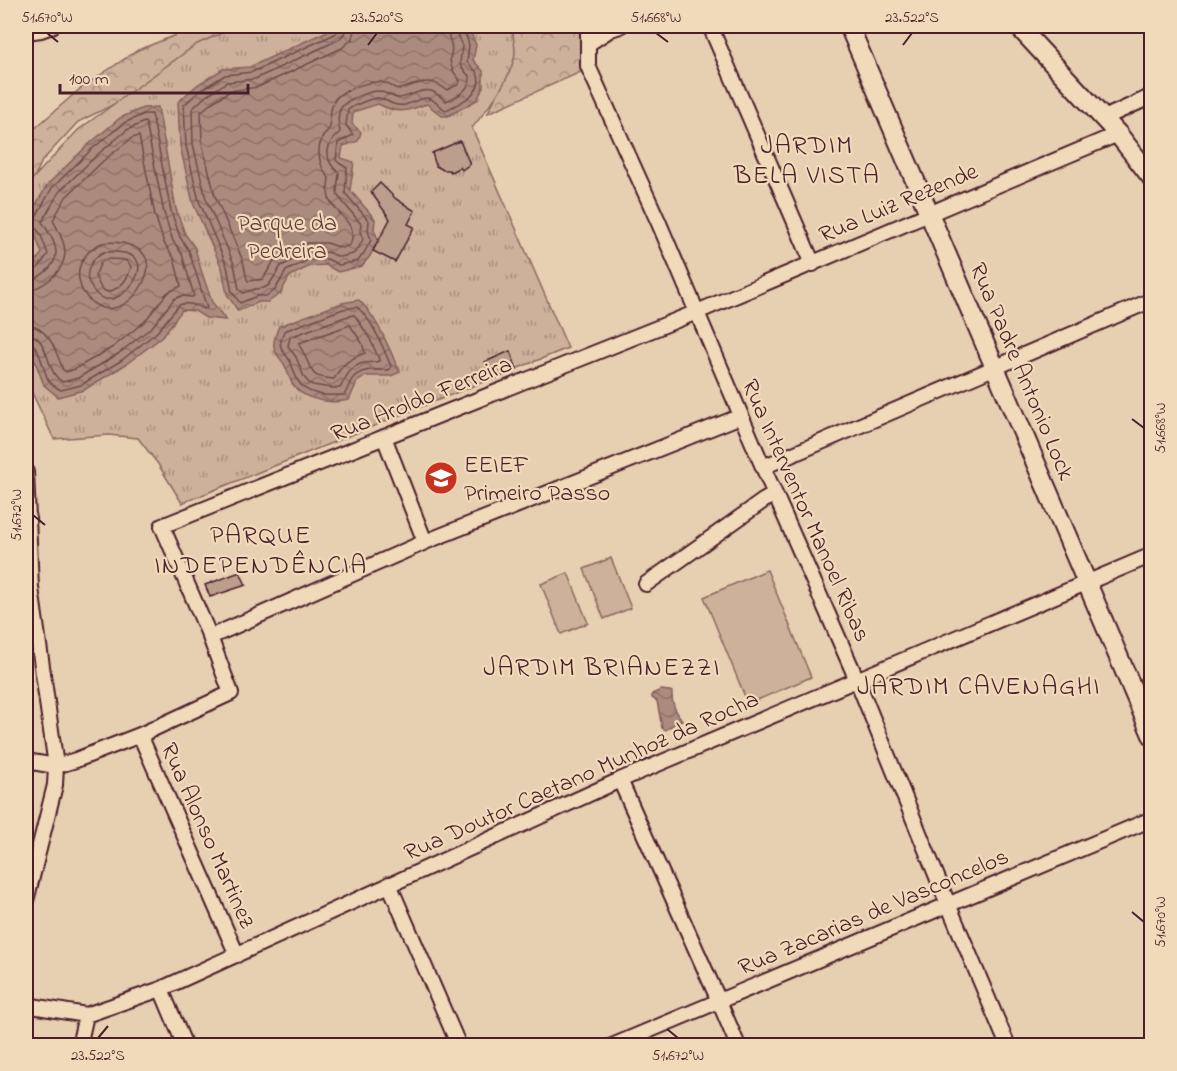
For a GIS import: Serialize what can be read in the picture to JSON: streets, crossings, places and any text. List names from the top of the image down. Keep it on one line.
{"streets":{"main road":["Rua Padre Antonio Lock"],"street":["Rua Luiz Rezende","Rua Aroldo Ferreira","Rua Interventor Manoel Ribas","Rua Doutor Caetano Munhoz da Rocha","Rua Alonso Martinez","Rua Zacarias de Vasconcelos"]},"crossings":[["Rua Luiz Rezende","Rua Padre Antonio Lock"],["Rua Luiz Rezende","Rua Aroldo Ferreira"],["Rua Luiz Rezende","Rua Interventor Manoel Ribas"],["Rua Padre Antonio Lock","Rua Doutor Caetano Munhoz da Rocha"],["Rua Aroldo Ferreira","Rua Interventor Manoel Ribas"],["Rua Interventor Manoel Ribas","Rua Doutor Caetano Munhoz da Rocha"],["Rua Interventor Manoel Ribas","Rua Zacarias de Vasconcelos"],["Rua Doutor Caetano Munhoz da Rocha","Rua Alonso Martinez"]],"districts":["JARDIM BELA VISTA","PARQUE INDEPENDÊNCIA","JARDIM BRIANEZZI","JARDIM CAVENAGHI"],"parks":["Parque da Pedreira"],"places":{"school or university":["EEIEF Primeiro Passo"]},"scale_bar":"100 m","coordinates":["51.670°W","23.520°S","51.668°W","23.522°S","51.672°W"]}
